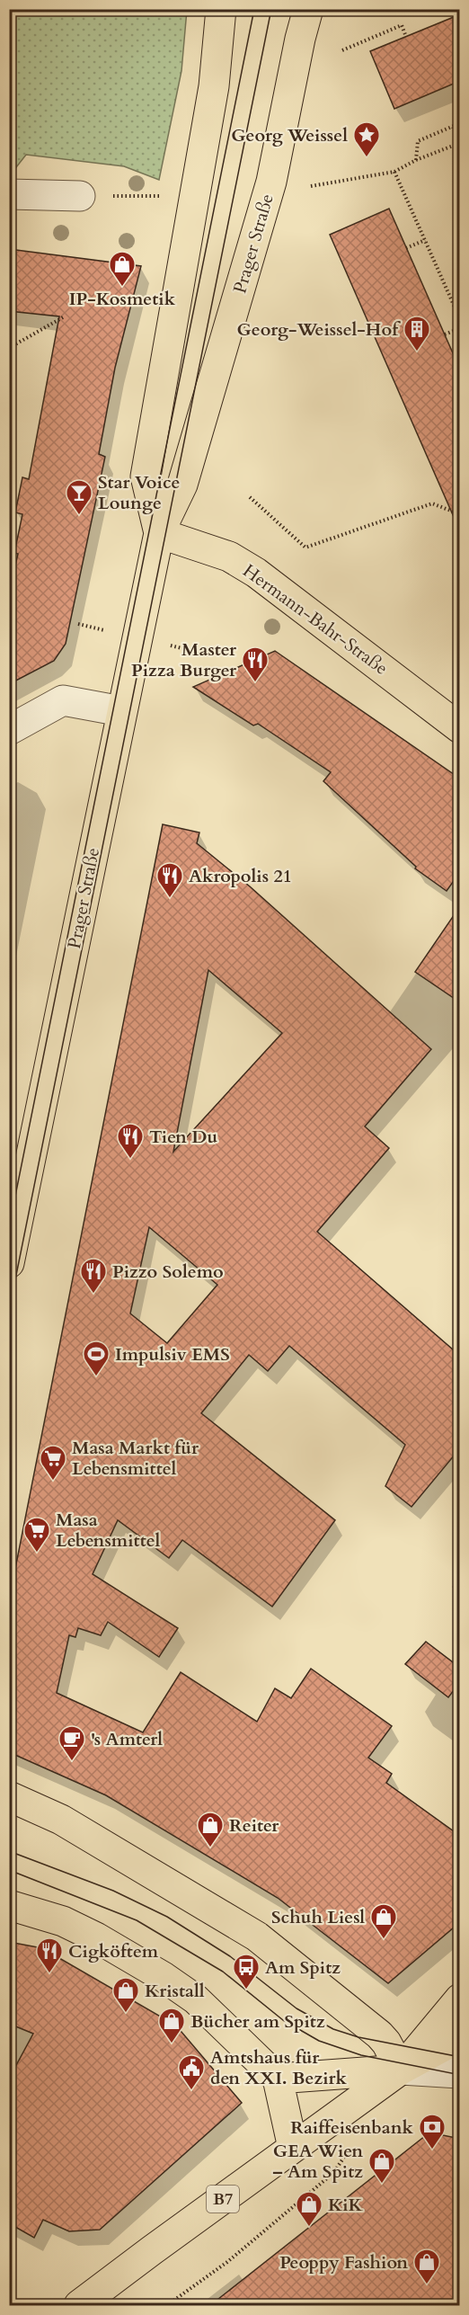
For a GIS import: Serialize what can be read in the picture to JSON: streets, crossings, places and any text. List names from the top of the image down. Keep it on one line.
{"streets":{"main road":["Prager Straße","Hermann-Bahr-Straße","B7"]},"crossings":[["Prager Straße","Hermann-Bahr-Straße"]],"places":{"place":["Georg Weissel"],"shop":["IP-Kosmetik","Reiter","Schuh Liesl","Kristall","Bücher am Spitz","GEA Wien – Am Spitz","KiK","Peoppy Fashion"],"building":["Georg-Weissel-Hof"],"bar":["Star Voice Lounge"],"restaurant":["Master Pizza Burger","Akropolis 21","Tien Du","Pizzo Solemo","Cigköftem"],"sports":["Impulsiv EMS"],"supermarket":["Masa Markt für Lebensmittel","Masa Lebensmittel"],"cafe":["'s Amterl"],"bus stop":["Am Spitz"],"public building":["Amtshaus für den XXI. Bezirk"],"bank":["Raiffeisenbank"]}}
